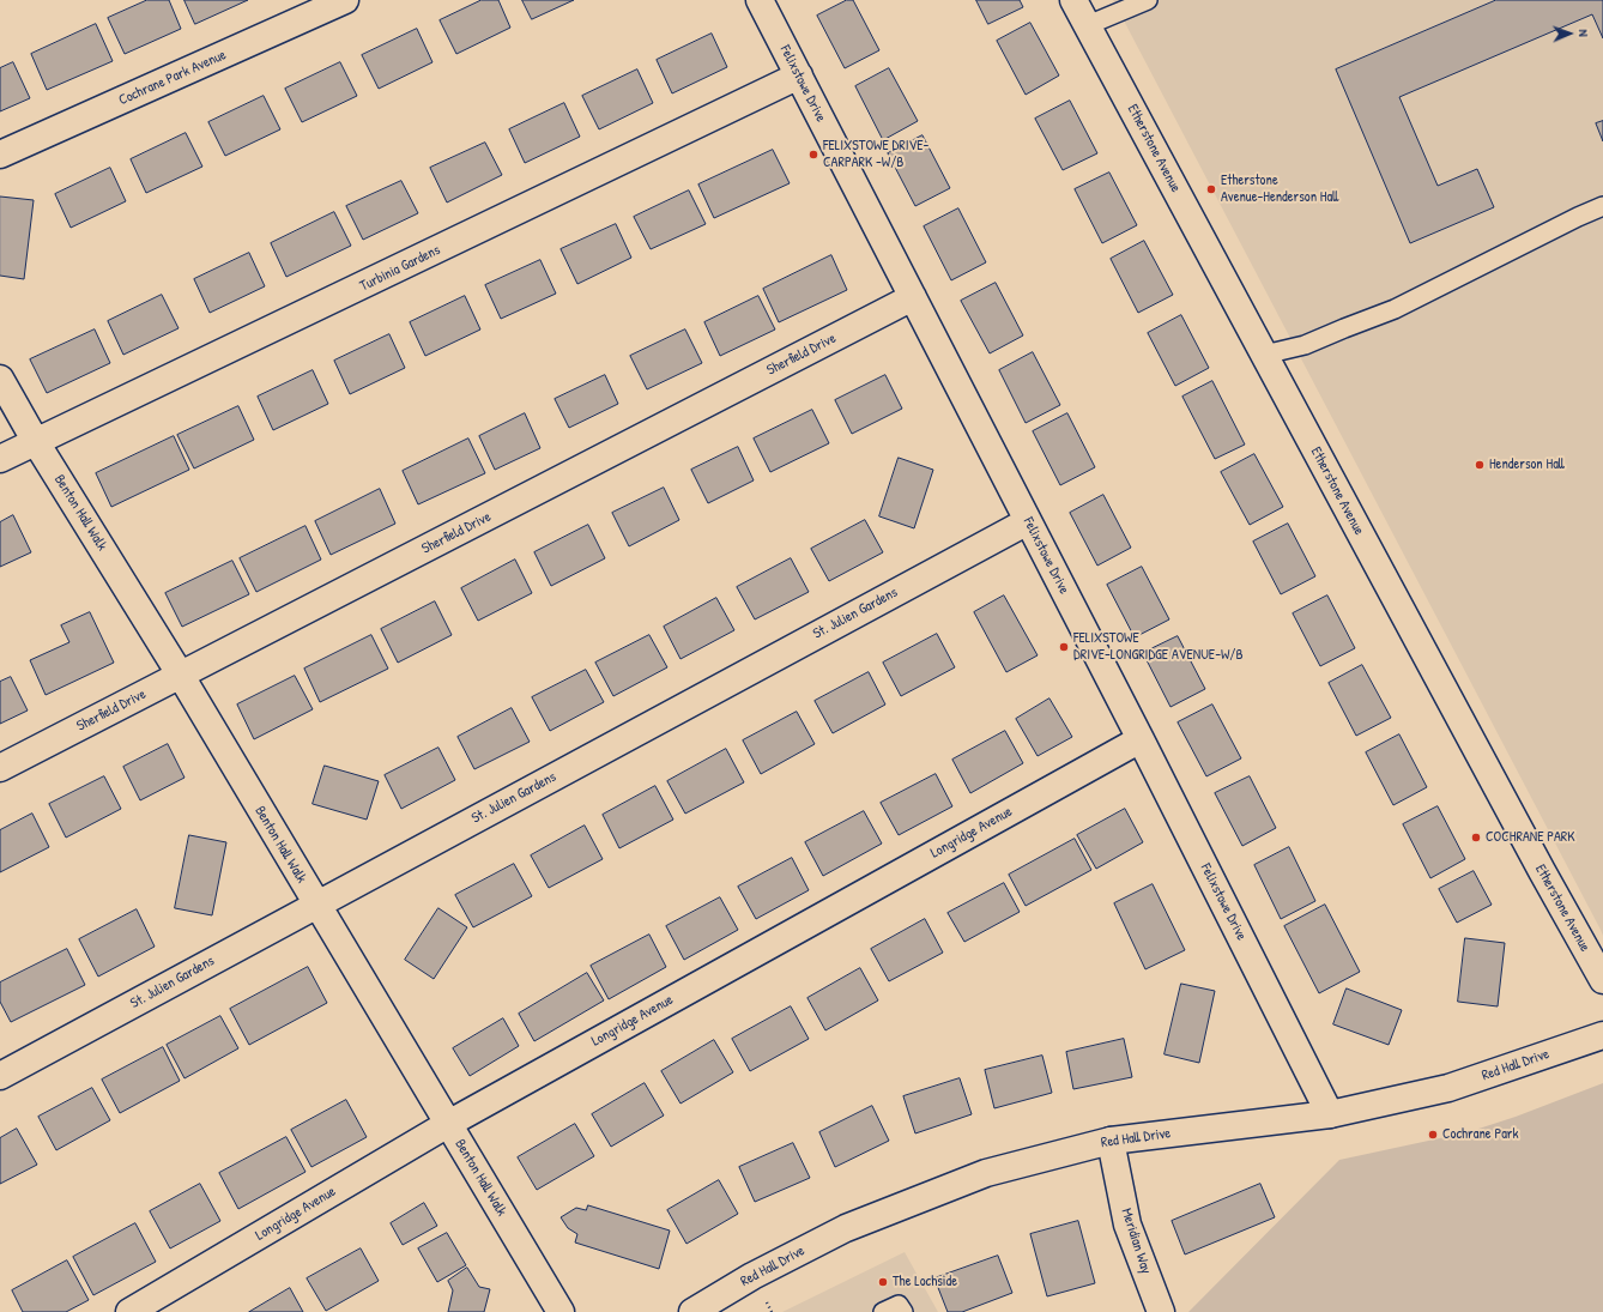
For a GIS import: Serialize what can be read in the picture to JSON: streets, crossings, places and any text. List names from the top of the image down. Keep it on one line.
{"streets":{"street":["Cochrane Park Avenue","Felixstowe Drive","Etherstone Avenue","Turbinia Gardens","Sherfield Drive","Benton Hall Walk","St. Julien Gardens","Longridge Avenue","Red Hall Drive","Meridian Way"]},"crossings":[["Felixstowe Drive","Turbinia Gardens"],["Felixstowe Drive","Sherfield Drive"],["Felixstowe Drive","St. Julien Gardens"],["Felixstowe Drive","Longridge Avenue"],["Felixstowe Drive","Red Hall Drive"],["Turbinia Gardens","Benton Hall Walk"],["Sherfield Drive","Benton Hall Walk"],["Benton Hall Walk","St. Julien Gardens"],["Benton Hall Walk","Longridge Avenue"],["Red Hall Drive","Meridian Way"]],"places":["FELIXSTOWE DRIVE- CARPARK -W/B","Etherstone Avenue-Henderson Hall","Henderson Hall","FELIXSTOWE DRIVE-LONGRIDGE AVENUE-W/B","COCHRANE PARK","Cochrane Park","The Lochside"],"north":"right"}
